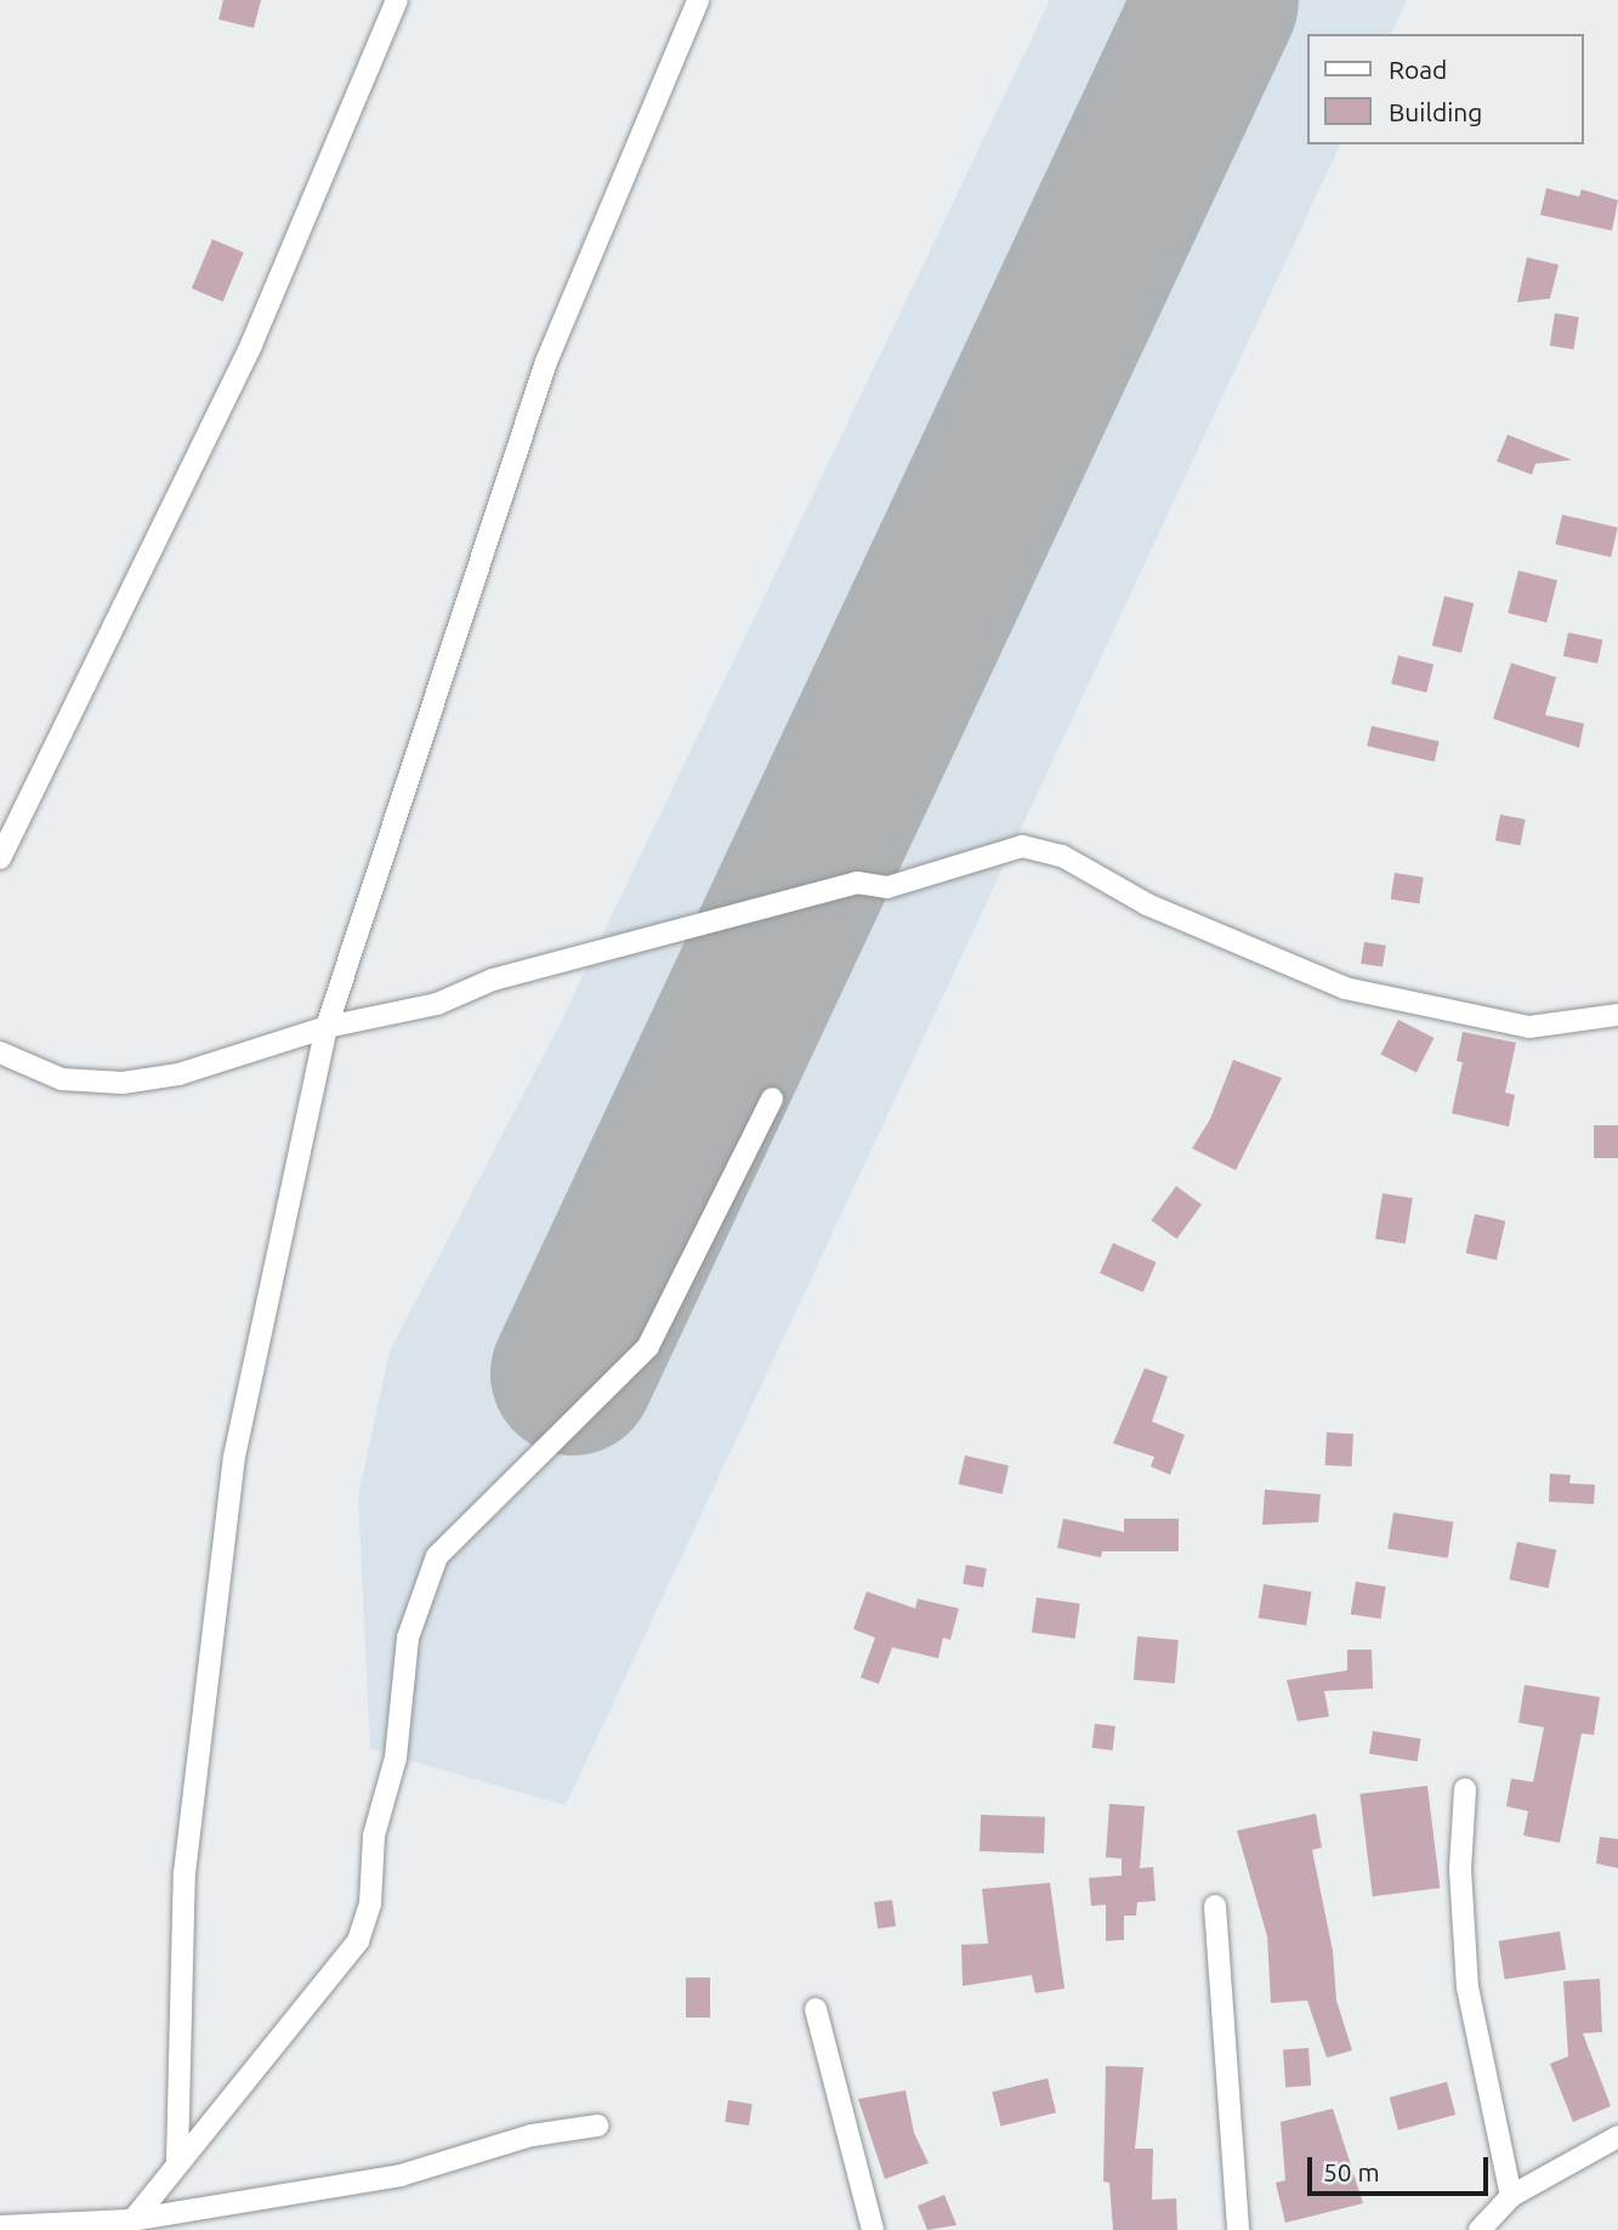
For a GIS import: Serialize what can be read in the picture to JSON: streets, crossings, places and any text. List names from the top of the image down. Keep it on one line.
{"legend":["Road","Building"],"scale_bar":"50 m"}
